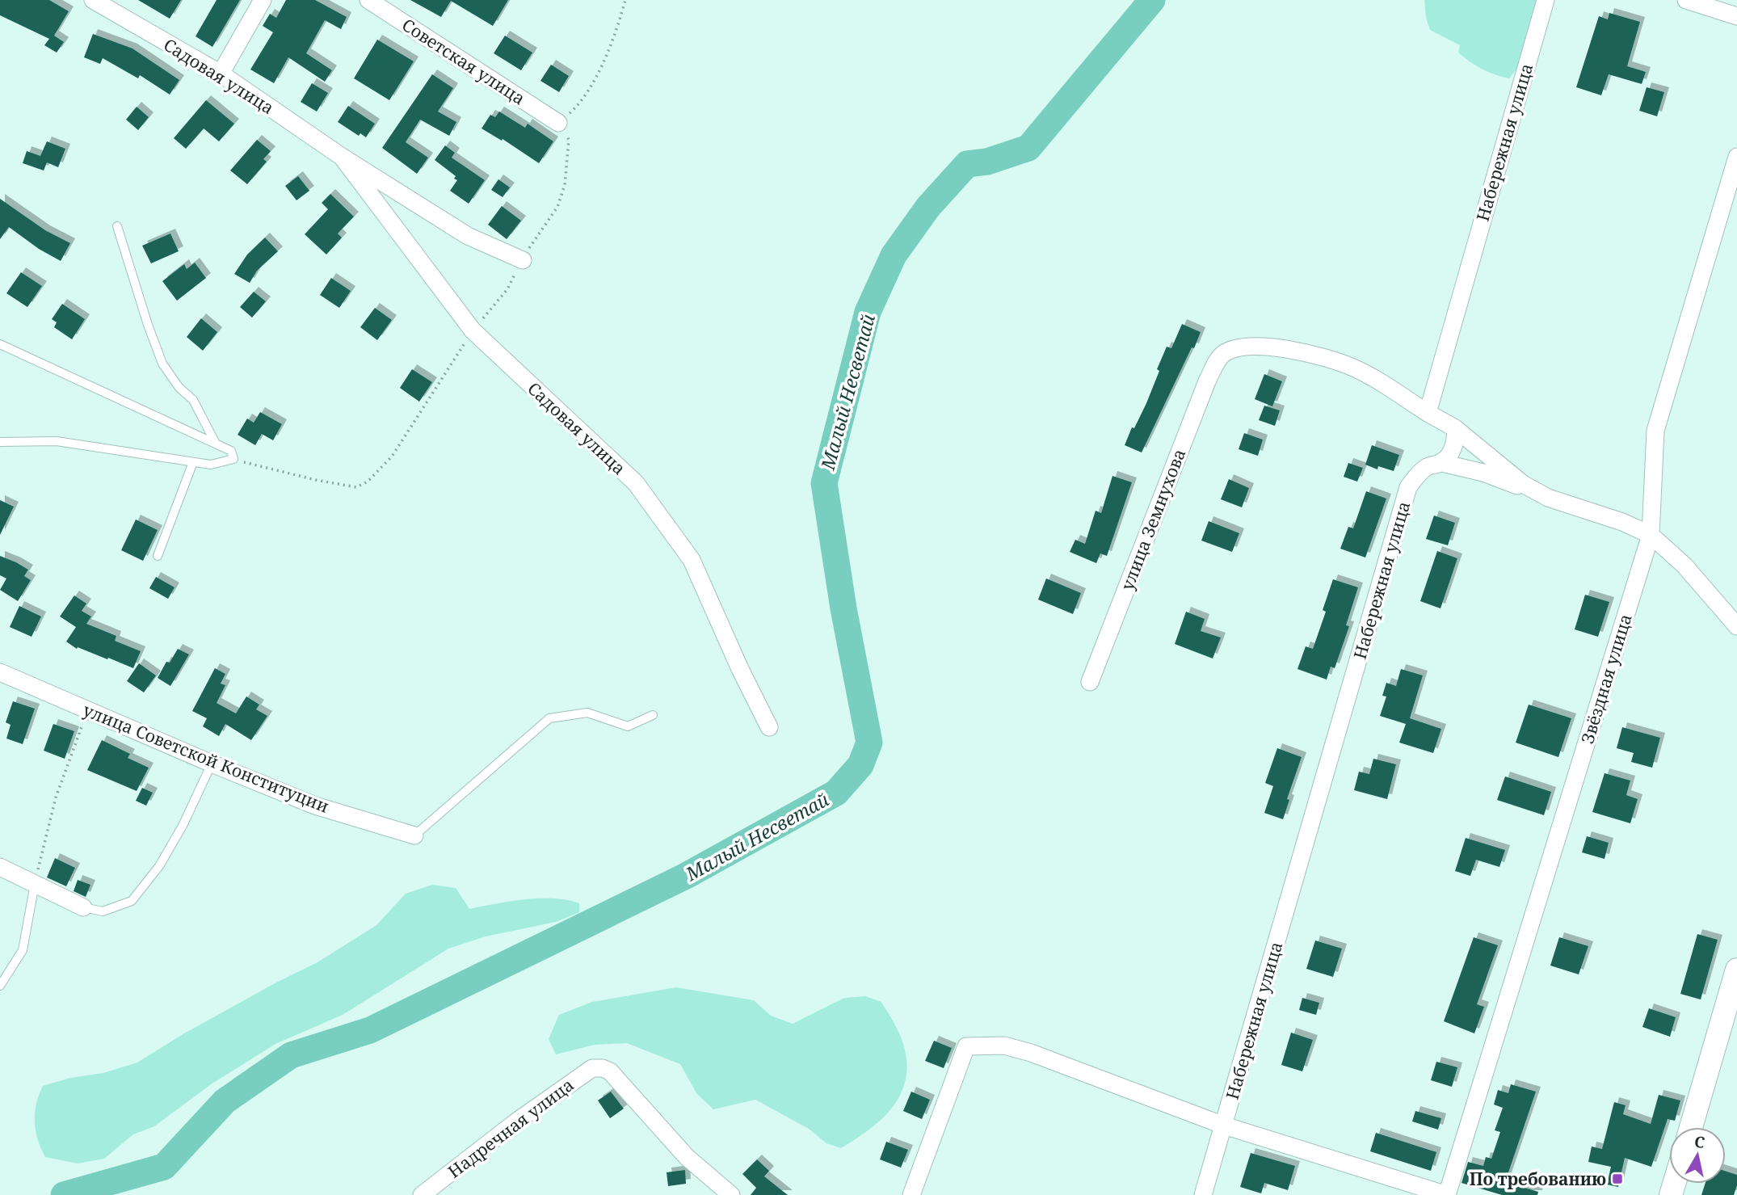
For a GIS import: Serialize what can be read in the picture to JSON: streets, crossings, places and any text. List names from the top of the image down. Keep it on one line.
{"streets":{"street":["Советская улица","Садовая улица","Набережная улица","улица Земнухова","Звёздная улица","улица Советской Конституции","Надречная улица"]},"crossings":[["Набережная улица","улица Земнухова"]],"water":["Малый Несветай"],"places":{"transit":["По требованию"]},"north":"top"}
